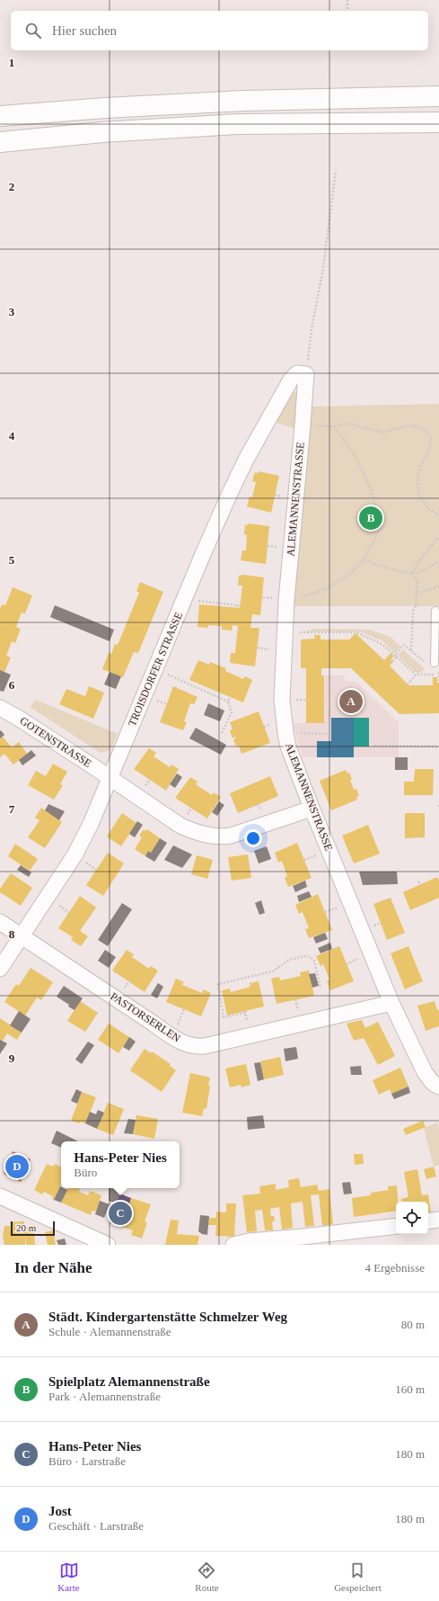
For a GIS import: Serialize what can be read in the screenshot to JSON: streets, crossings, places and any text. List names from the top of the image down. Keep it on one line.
{"streets":{"street":["ALEMANNENSTRASSE","TROISDORFER STRASSE","GOTENSTRASSE","PASTORSERLEN"]},"crossings":[["ALEMANNENSTRASSE","TROISDORFER STRASSE"],["ALEMANNENSTRASSE","GOTENSTRASSE"],["ALEMANNENSTRASSE","PASTORSERLEN"],["TROISDORFER STRASSE","GOTENSTRASSE"],["TROISDORFER STRASSE","PASTORSERLEN"]],"scale_bar":"20 m","page":{"search":"Hier suchen","pins":["B","A","D","C"],"popup":["Hans-Peter Nies","Büro"],"scale":"20 m","heading":["In der Nähe","4 Ergebnisse"],"list":[{"mark":"A","name":"Städt. Kindergartenstätte Schmelzer Weg","note":"Schule · Alemannenstraße","value":"80 m"},{"mark":"B","name":"Spielplatz Alemannenstraße","note":"Park · Alemannenstraße","value":"160 m"},{"mark":"C","name":"Hans-Peter Nies","note":"Büro · Larstraße","value":"180 m"},{"mark":"D","name":"Jost","note":"Geschäft · Larstraße","value":"180 m"}],"nav":["Karte","Route","Gespeichert"]},"grid":{"rows":["1","2","3","4","5","6","7","8","9"]}}
